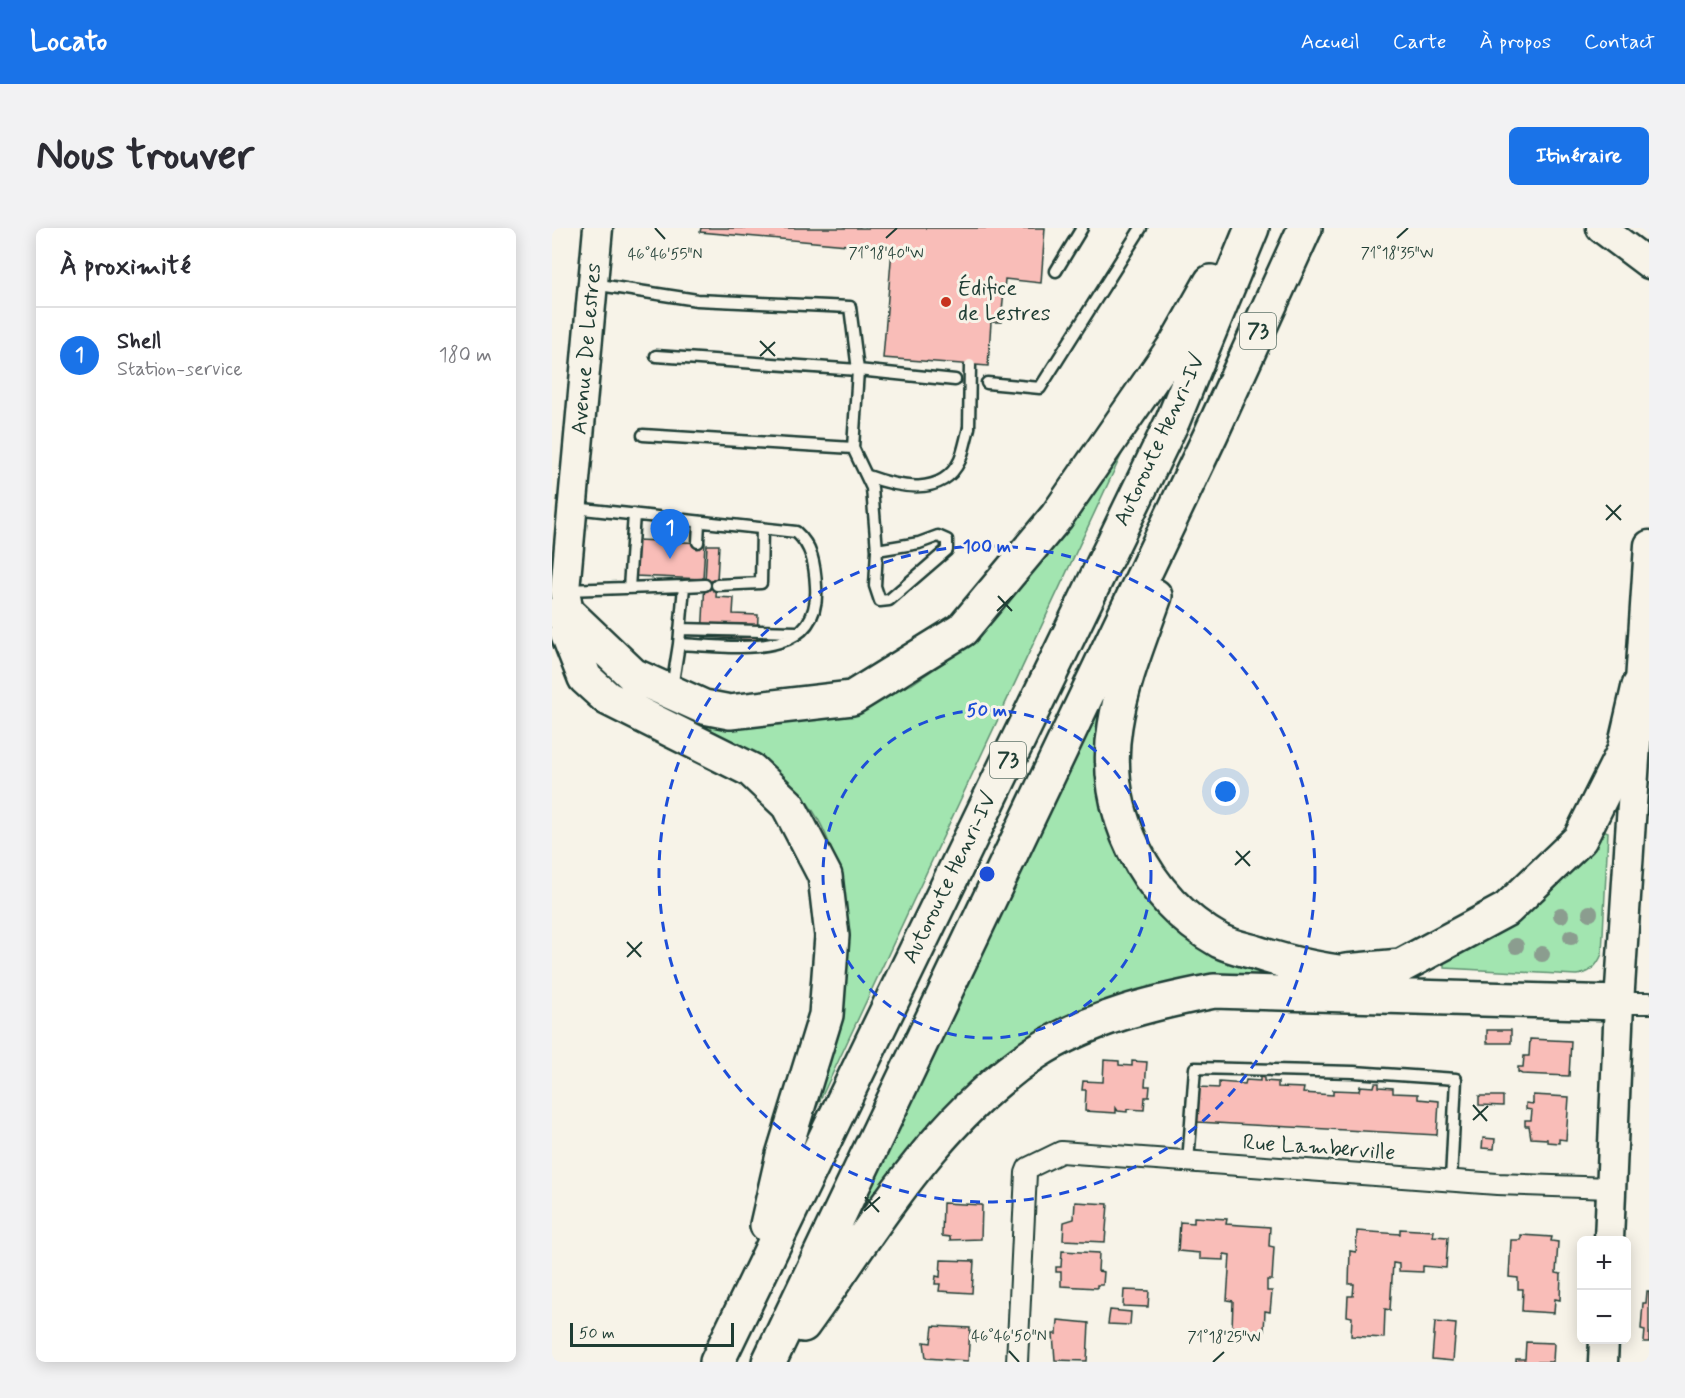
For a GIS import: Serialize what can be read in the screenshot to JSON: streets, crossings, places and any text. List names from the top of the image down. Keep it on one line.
{"streets":{"highway":["73","Autoroute Henri-IV"],"street":["Avenue De Lestres","Rue Lamberville"]},"places":["Édifice de Lestres"],"scale_bar":"50 m","page":{"header":"Locato","nav":["Accueil","Carte","À propos","Contact"],"buttons":"Itinéraire","title":"Nous trouver","heading":"À proximité","list":[{"mark":"1","name":"Shell","note":"Station-service","value":"180 m"}],"pins":"1","map_buttons":["+","−"],"scale":"50 m"},"coordinates":["71°18'40\"W","71°18'35\"W","46°46'55\"N","46°46'50\"N","71°18'25\"W"],"rings":["100 m","50 m"]}
